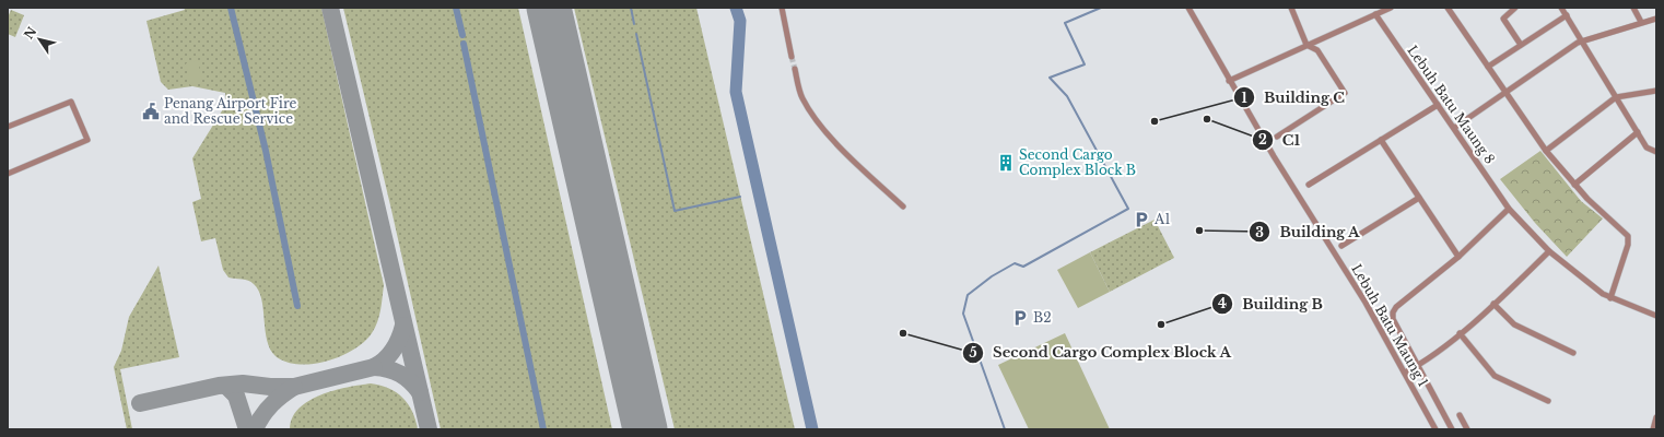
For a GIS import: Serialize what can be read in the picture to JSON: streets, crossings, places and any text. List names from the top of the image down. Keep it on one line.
{"streets":{"street":["Lebuh Batu Maung 8","Lebuh Batu Maung 1"]},"places":{"public building":["Penang Airport Fire and Rescue Service"],"other":["C1","Building C","Building A","Building B","Second Cargo Complex Block A"],"building":["Second Cargo Complex Block B"],"parking":["A1","B2"]},"north":"top left"}
